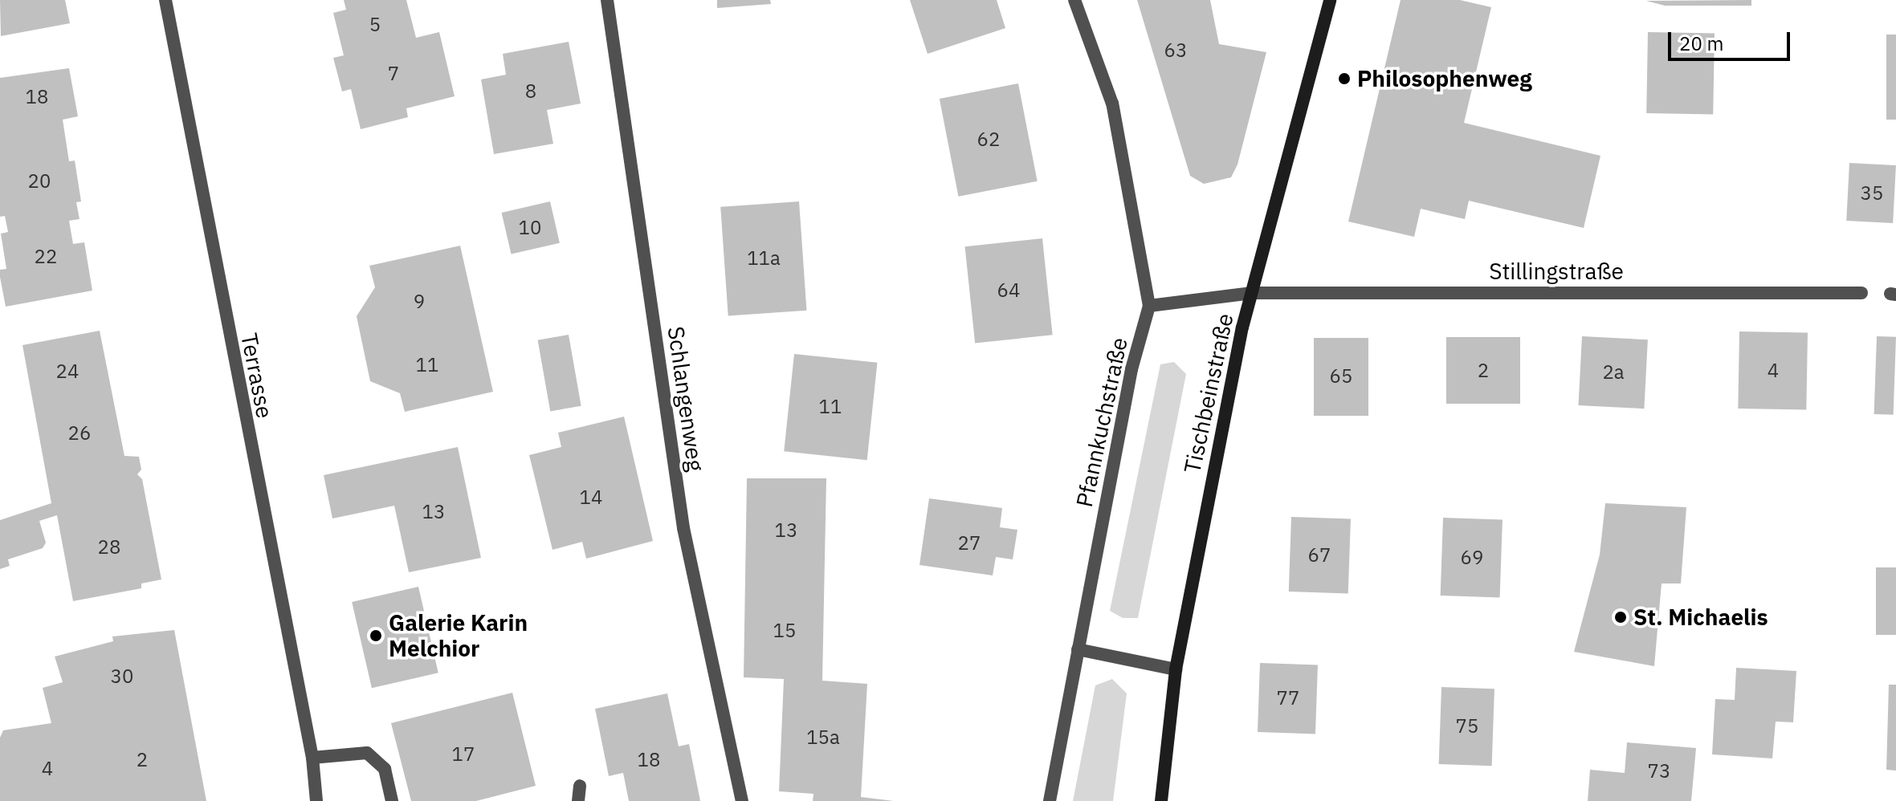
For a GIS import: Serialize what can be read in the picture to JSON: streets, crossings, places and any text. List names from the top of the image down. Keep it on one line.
{"streets":{"main road":["Tischbeinstraße"],"street":["Stillingstraße","Terrasse","Schlangenweg","Pfannkuchstraße"]},"crossings":[["Stillingstraße","Tischbeinstraße"]],"places":["Philosophenweg","St. Michaelis","Galerie Karin Melchior"],"house_numbers":["5","63","7","8","18","62","20","35","10","22","11a","64","9","11","2","4","24","2a","65","11","26","14","13","13","27","28","67","69","15","30","77","75","15a","17","2","18","4","73"],"scale_bar":"20 m"}
